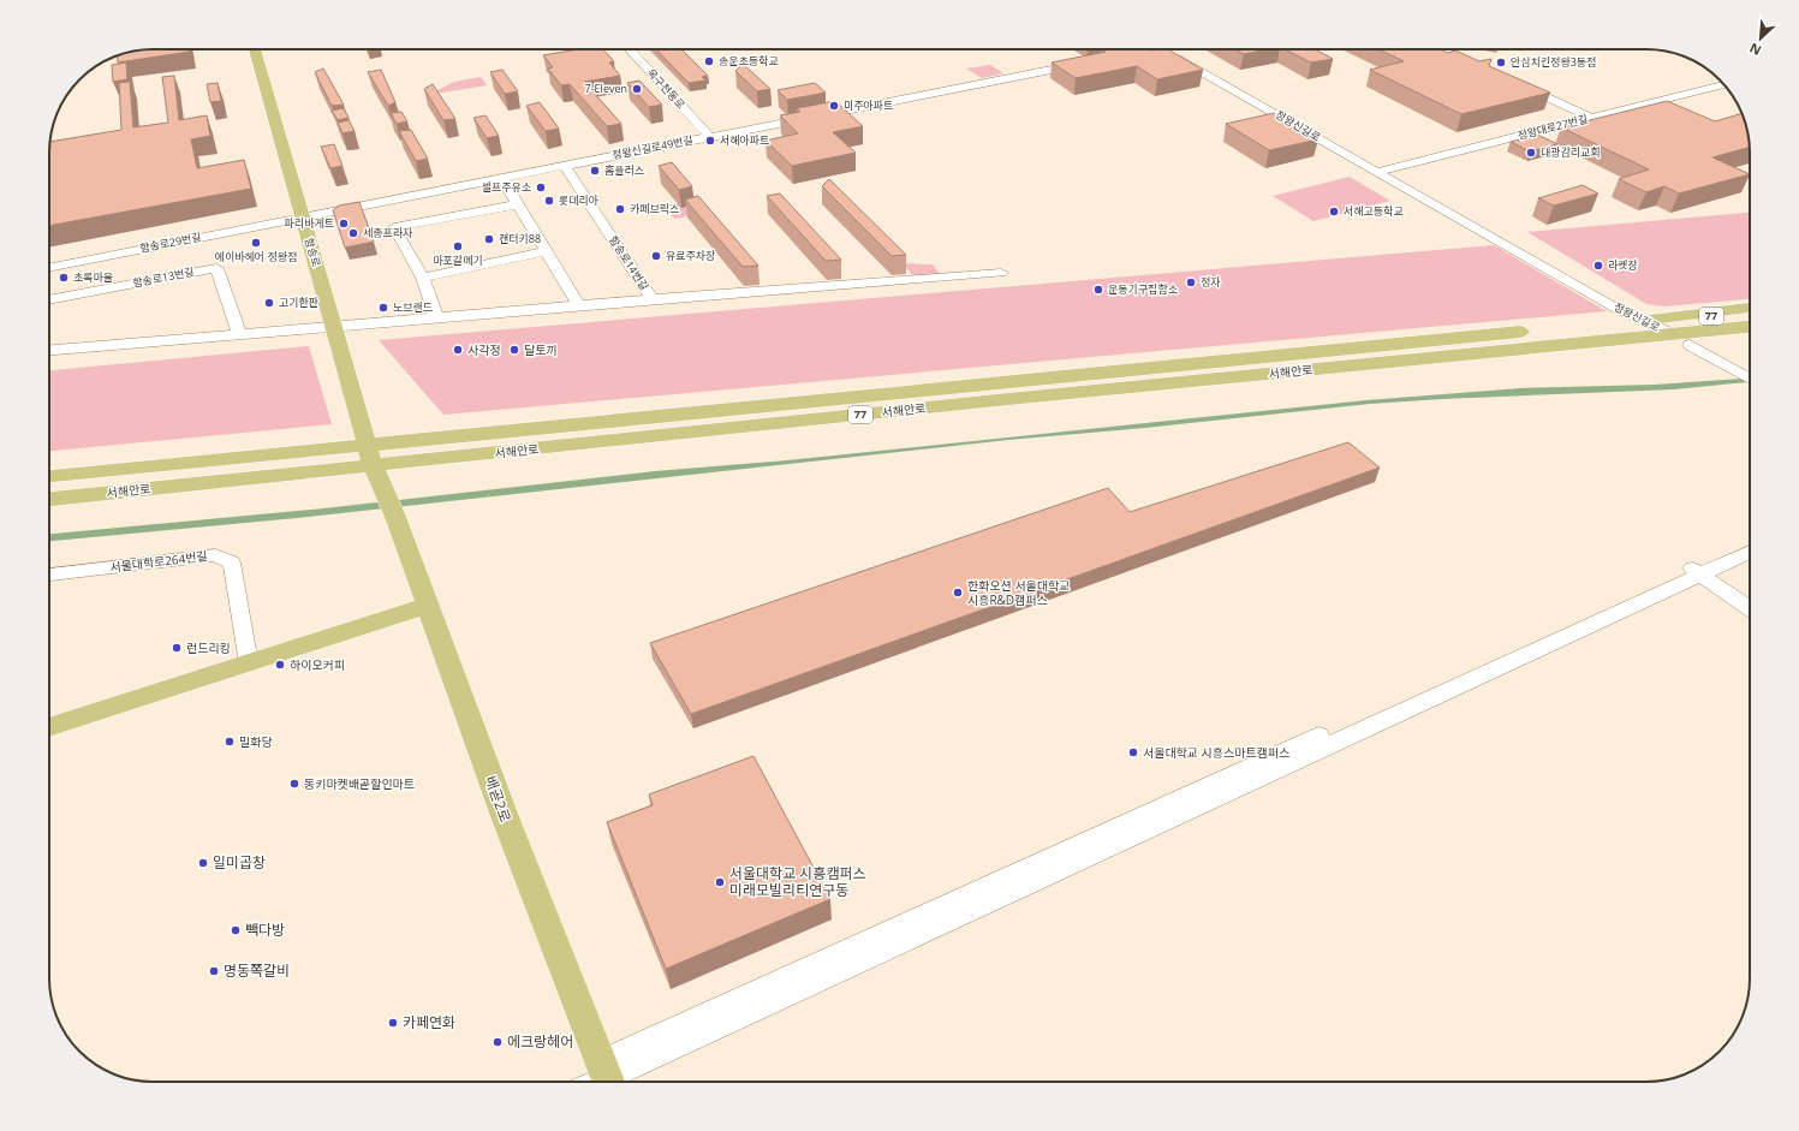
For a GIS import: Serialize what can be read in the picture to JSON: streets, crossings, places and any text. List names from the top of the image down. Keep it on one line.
{"streets":{"main road":["함송로","77","서해안로","배곧2로"],"street":["옥구천동로","정왕신길로","정왕대로27번길","정왕신길로49번길","함송로29번길","함송로14번길","함송로13번길","서울대학로264번길"]},"crossings":[["옥구천동로","정왕신길로49번길"],["정왕신길로","정왕대로27번길"],["정왕신길로","서해안로"],["정왕신길로49번길","함송로29번길"],["정왕신길로49번길","함송로"],["정왕신길로49번길","함송로14번길"],["함송로29번길","함송로"],["함송로","함송로14번길"],["함송로","서해안로"],["함송로","배곧2로"]],"places":["송운초등학교","안심치킨정왕3동점","7-Eleven","미주아파트","서해아파트","대광감리교회","홈플러스","셀프주유소","롯데리아","카페브릭스","서해고등학교","파리바게트","세종프라자","캔터키88","에이바헤어 정왕점","마포갈메기","유료주차장","라켓장","초록마을","정자","운동기구집합소","고기한판","노브랜드","사각정","달토끼","한화오션 서울대학교 시흥R&D캠퍼스","런드리킹","하이오커피","밀화당","서울대학교 시흥스마트캠퍼스","동키마켓배곧할인마트","일미곱창","서울대학교 시흥캠퍼스 미래모빌리티연구동","빽다방","명동쪽갈비","카페연화","에크랑헤어"],"north":"bottom left"}
